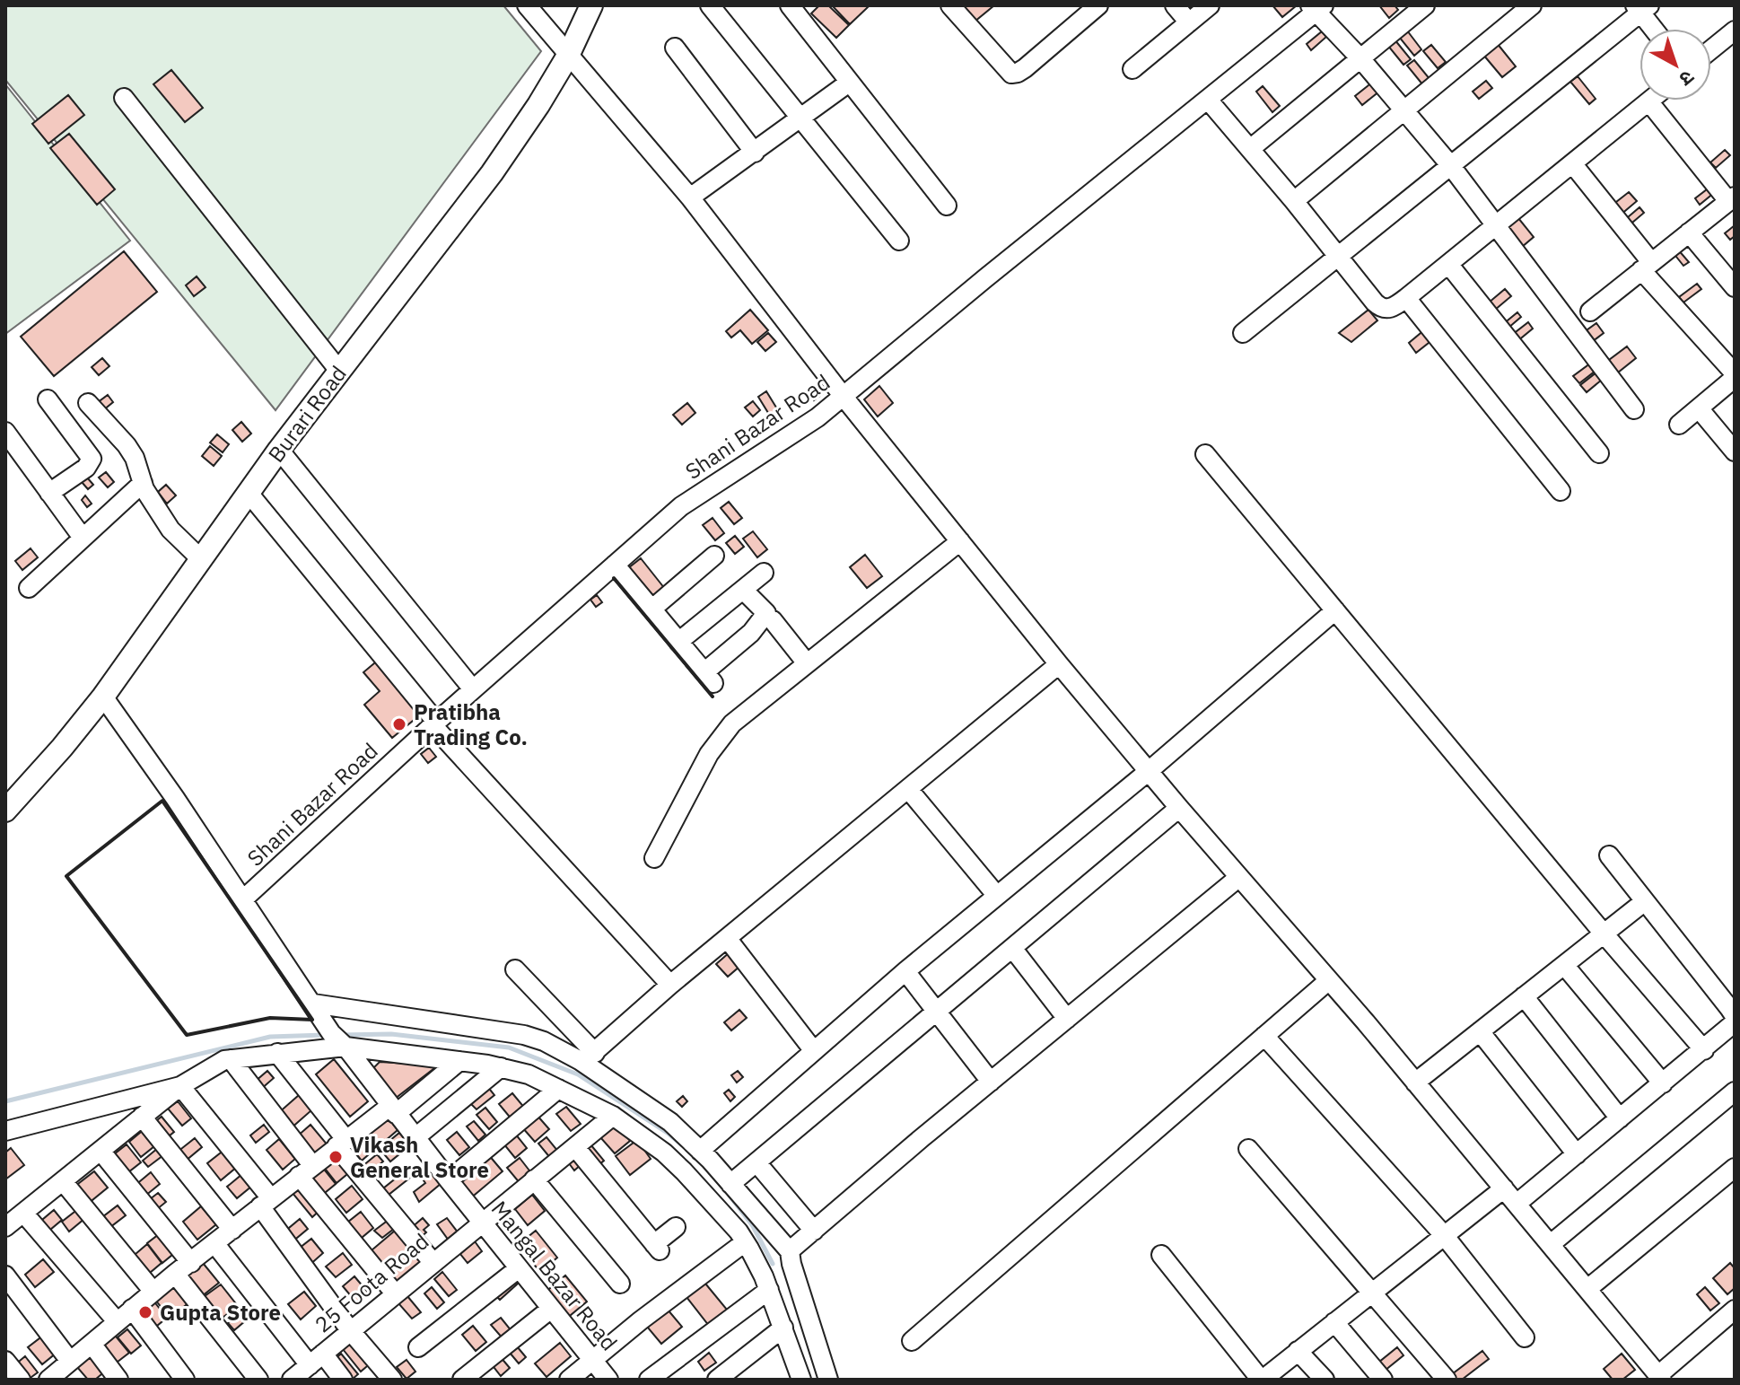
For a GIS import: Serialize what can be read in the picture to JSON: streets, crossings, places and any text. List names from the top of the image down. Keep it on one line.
{"streets":{"main road":["Burari Road"],"street":["Shani Bazar Road","Mangal Bazar Road","25 Foota Road"]},"crossings":[["Burari Road","Mangal Bazar Road"],["Shani Bazar Road","Mangal Bazar Road"],["Mangal Bazar Road","25 Foota Road"]],"places":["Pratibha Trading Co.","Vikash General Store","Gupta Store"],"north":"bottom right"}
